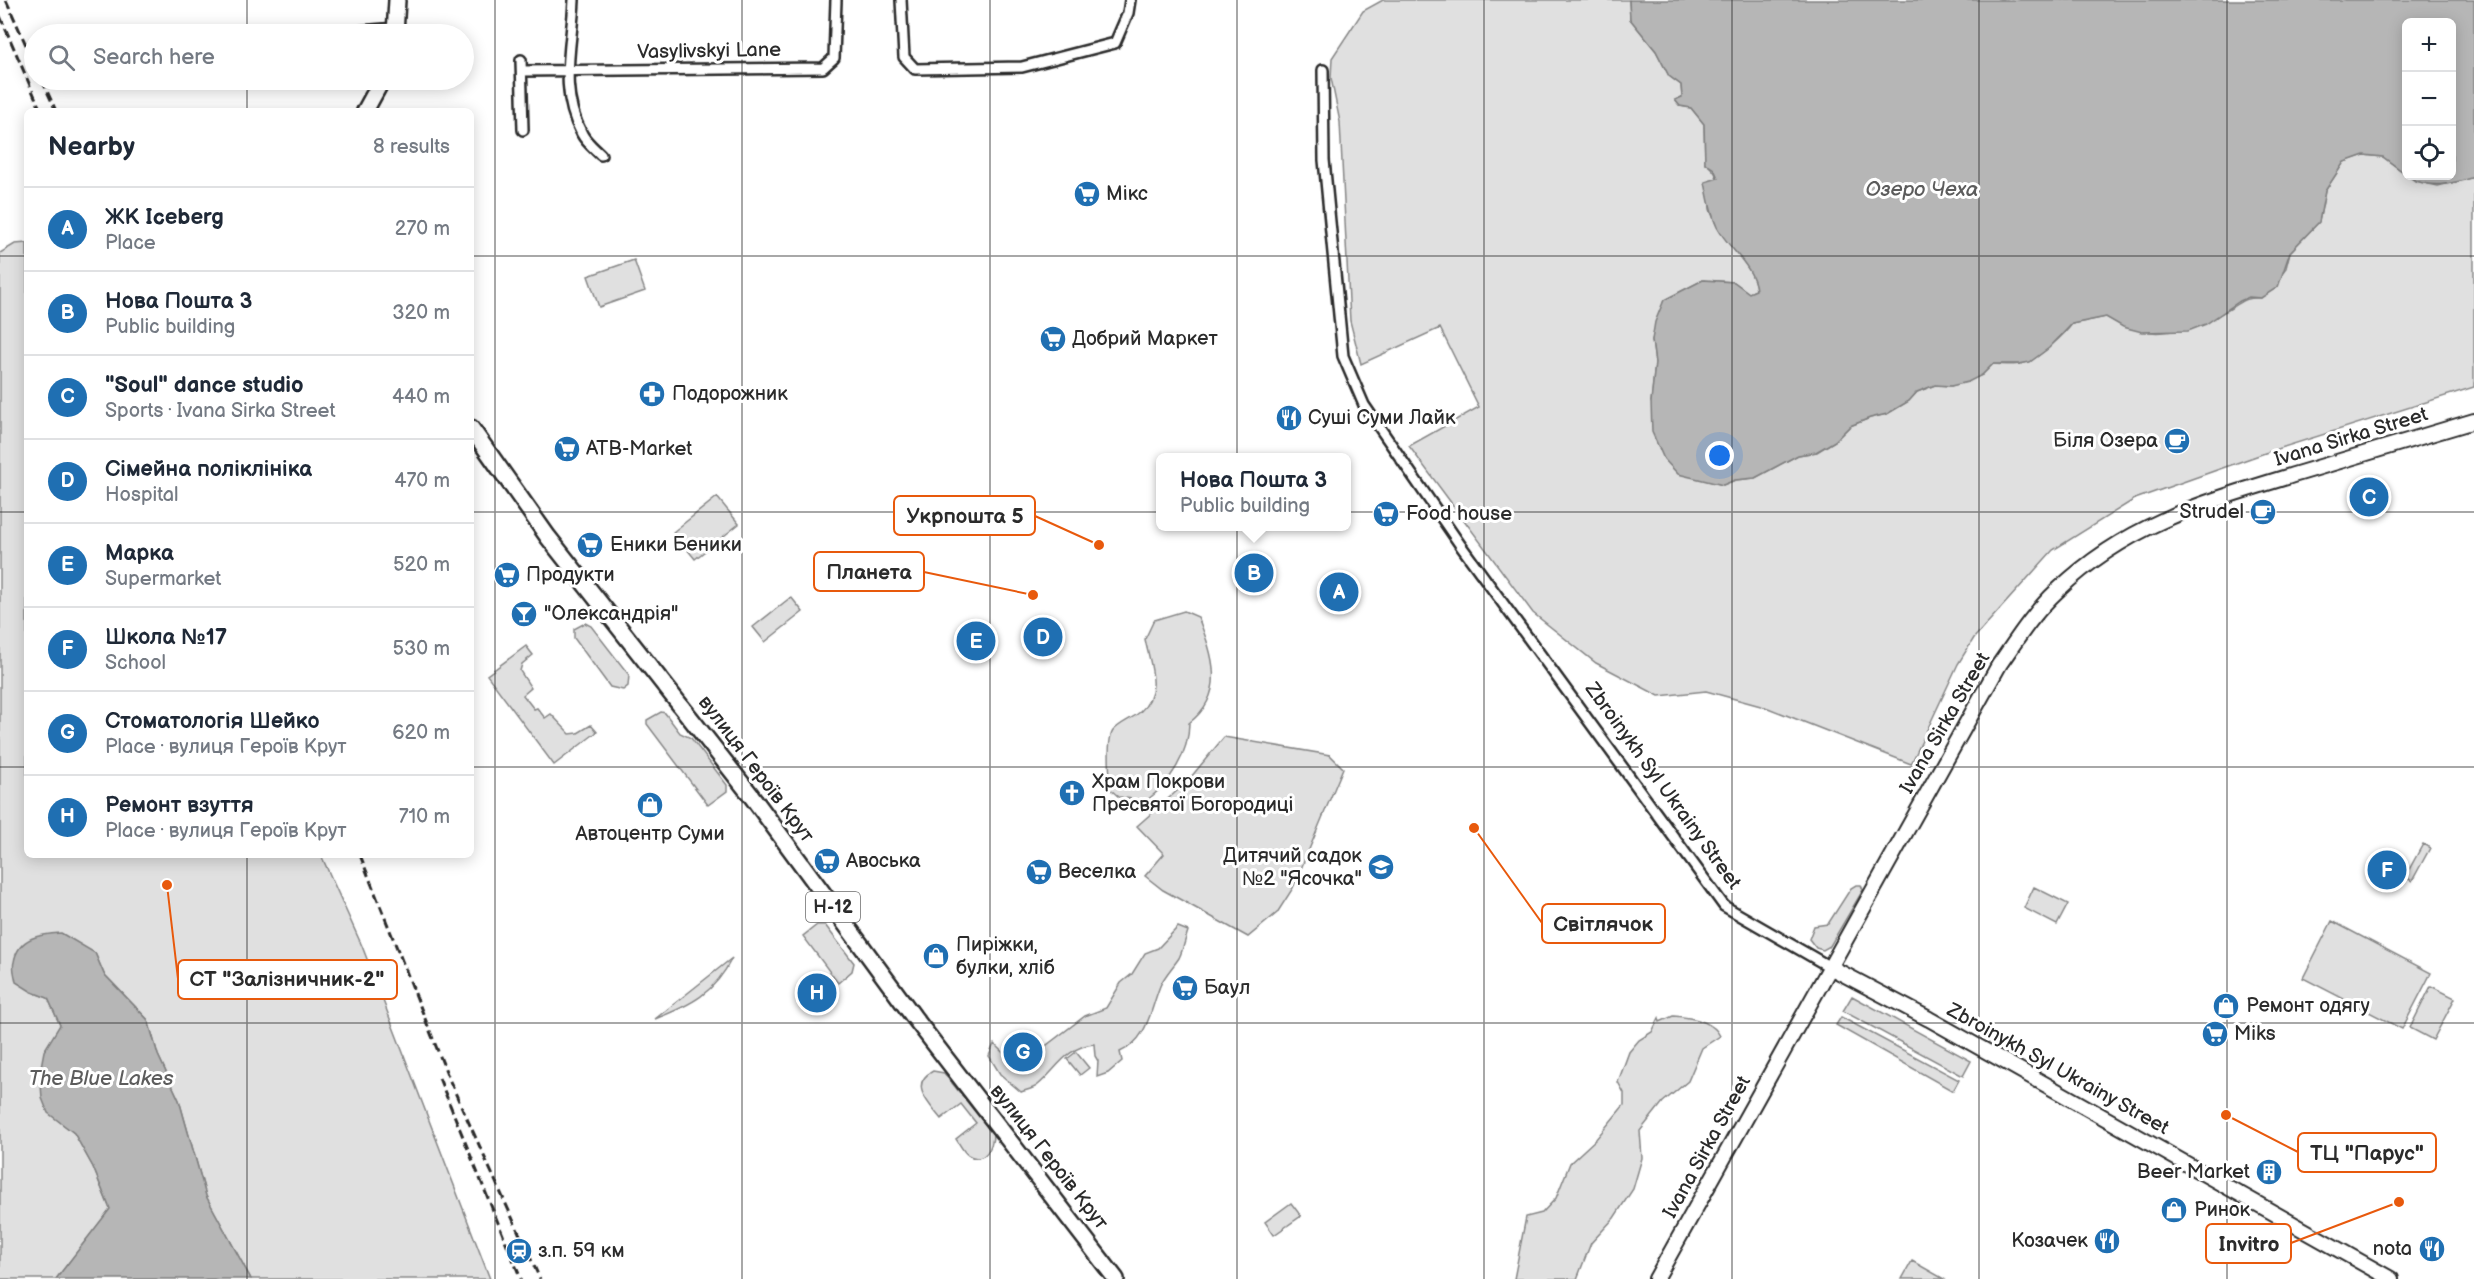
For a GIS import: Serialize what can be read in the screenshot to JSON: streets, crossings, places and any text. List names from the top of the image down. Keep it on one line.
{"streets":{"main road":["вулиця Героїв Крут","Н-12"],"street":["Vasylivskyi Lane","Ivana Sirka Street","Zbroinykh Syl Ukrainy Street"]},"crossings":[["Ivana Sirka Street","Zbroinykh Syl Ukrainy Street"]],"water":["Озеро Чеха","The Blue Lakes"],"places":{"supermarket":["Мікс","Добрий Маркет","ATB-Market","Food house","Еники Беники","Продукти","Авоська","Веселка","Баул","Miks"],"pharmacy":["Подорожник"],"restaurant":["Суші Суми Лайк","Козачек","nota"],"cafe":["Біля Озера","Strudel"],"other":["Укрпошта 5","Планета","Світлячок","СТ \"Залізничник-2\"","ТЦ \"Парус\"","Invitro"],"bar":["\"Олександрія\""],"church":["Храм Покрови Пресвятої Богородиці"],"shop":["Автоцентр Суми","Пиріжки, булки, хліб","Ремонт одягу","Ринок"],"school or university":["Дитячий садок №2 \"Ясочка\""],"building":["Beer Market"],"station":["з.п. 59 км"]},"page":{"map_buttons":["+","−"],"search":"Search here","heading":["Nearby","8 results"],"list":[{"mark":"A","name":"ЖК Iceberg","note":"Place","value":"270 m"},{"mark":"B","name":"Нова Пошта 3","note":"Public building","value":"320 m"},{"mark":"C","name":"\"Soul\" dance studio","note":"Sports · Ivana Sirka Street","value":"440 m"},{"mark":"D","name":"Сімейна поліклініка","note":"Hospital","value":"470 m"},{"mark":"E","name":"Марка","note":"Supermarket","value":"520 m"},{"mark":"F","name":"Школа №17","note":"School","value":"530 m"},{"mark":"G","name":"Стоматологія Шейко","note":"Place · вулиця Героїв Крут","value":"620 m"},{"mark":"H","name":"Ремонт взуття","note":"Place · вулиця Героїв Крут","value":"710 m"}],"popup":["Нова Пошта 3","Public building"],"pins":["C","B","A","D","E","F","H","G"]}}
